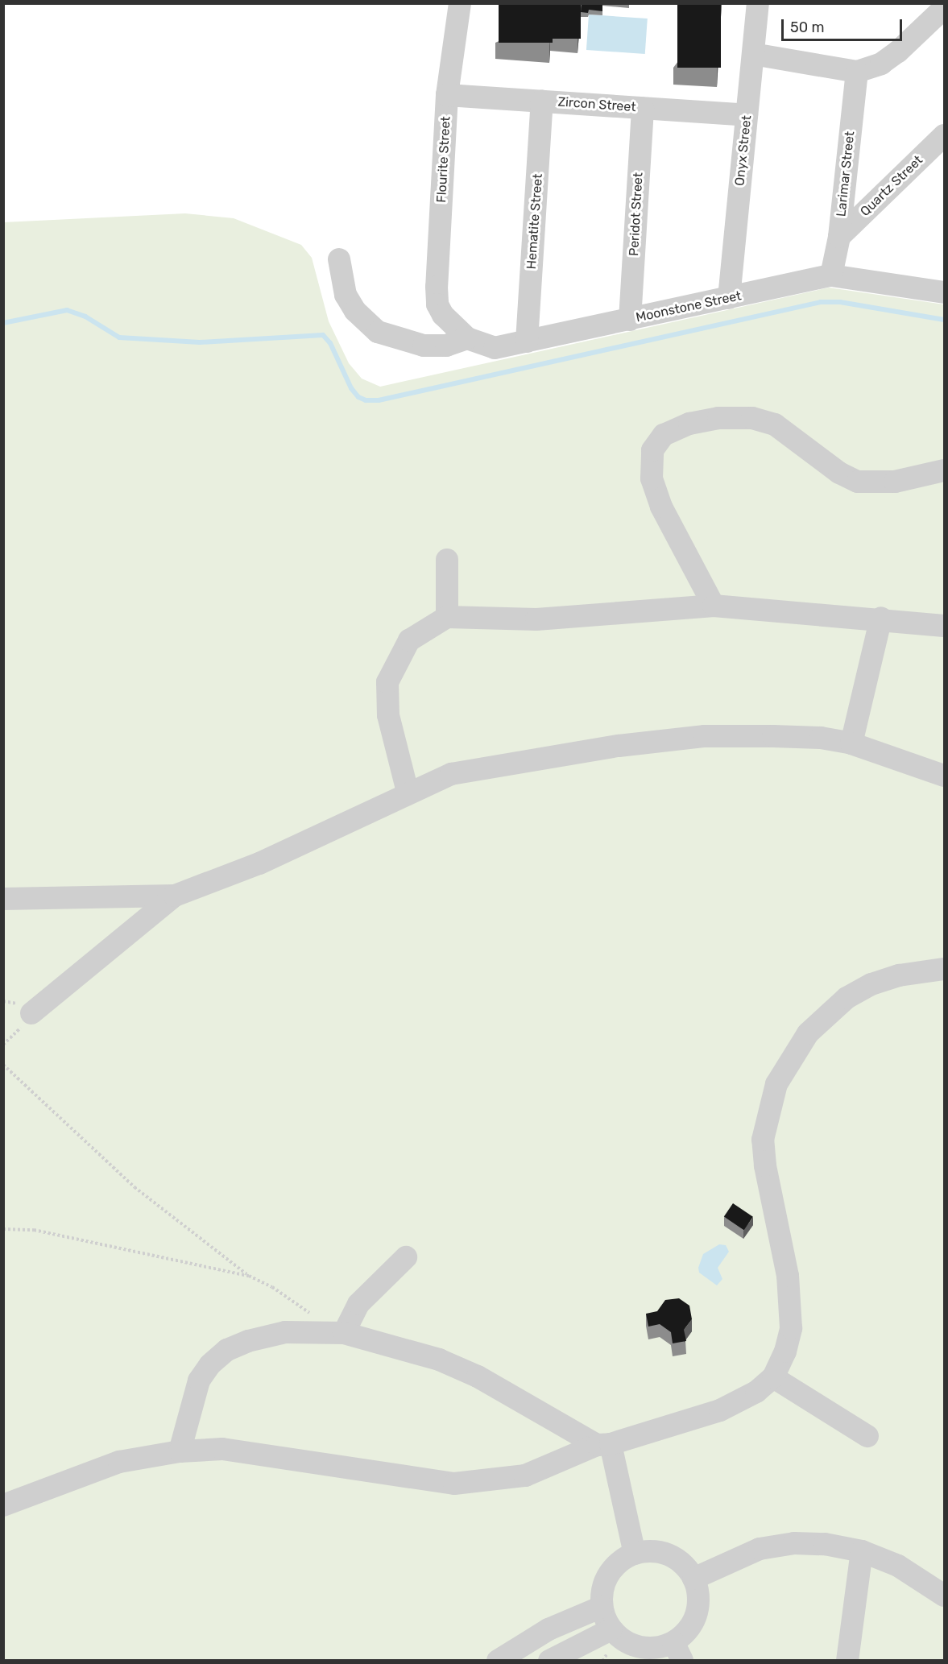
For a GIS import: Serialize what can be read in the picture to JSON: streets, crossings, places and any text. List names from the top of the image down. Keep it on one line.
{"streets":{"street":["Zircon Street","Onyx Street","Flourite Street","Larimar Street","Quartz Street","Peridot Street","Hematite Street","Moonstone Street"]},"crossings":[["Zircon Street","Onyx Street"],["Zircon Street","Flourite Street"],["Zircon Street","Peridot Street"],["Zircon Street","Hematite Street"],["Onyx Street","Moonstone Street"],["Flourite Street","Moonstone Street"],["Larimar Street","Quartz Street"],["Larimar Street","Moonstone Street"],["Peridot Street","Moonstone Street"],["Hematite Street","Moonstone Street"]],"scale_bar":"50 m"}
